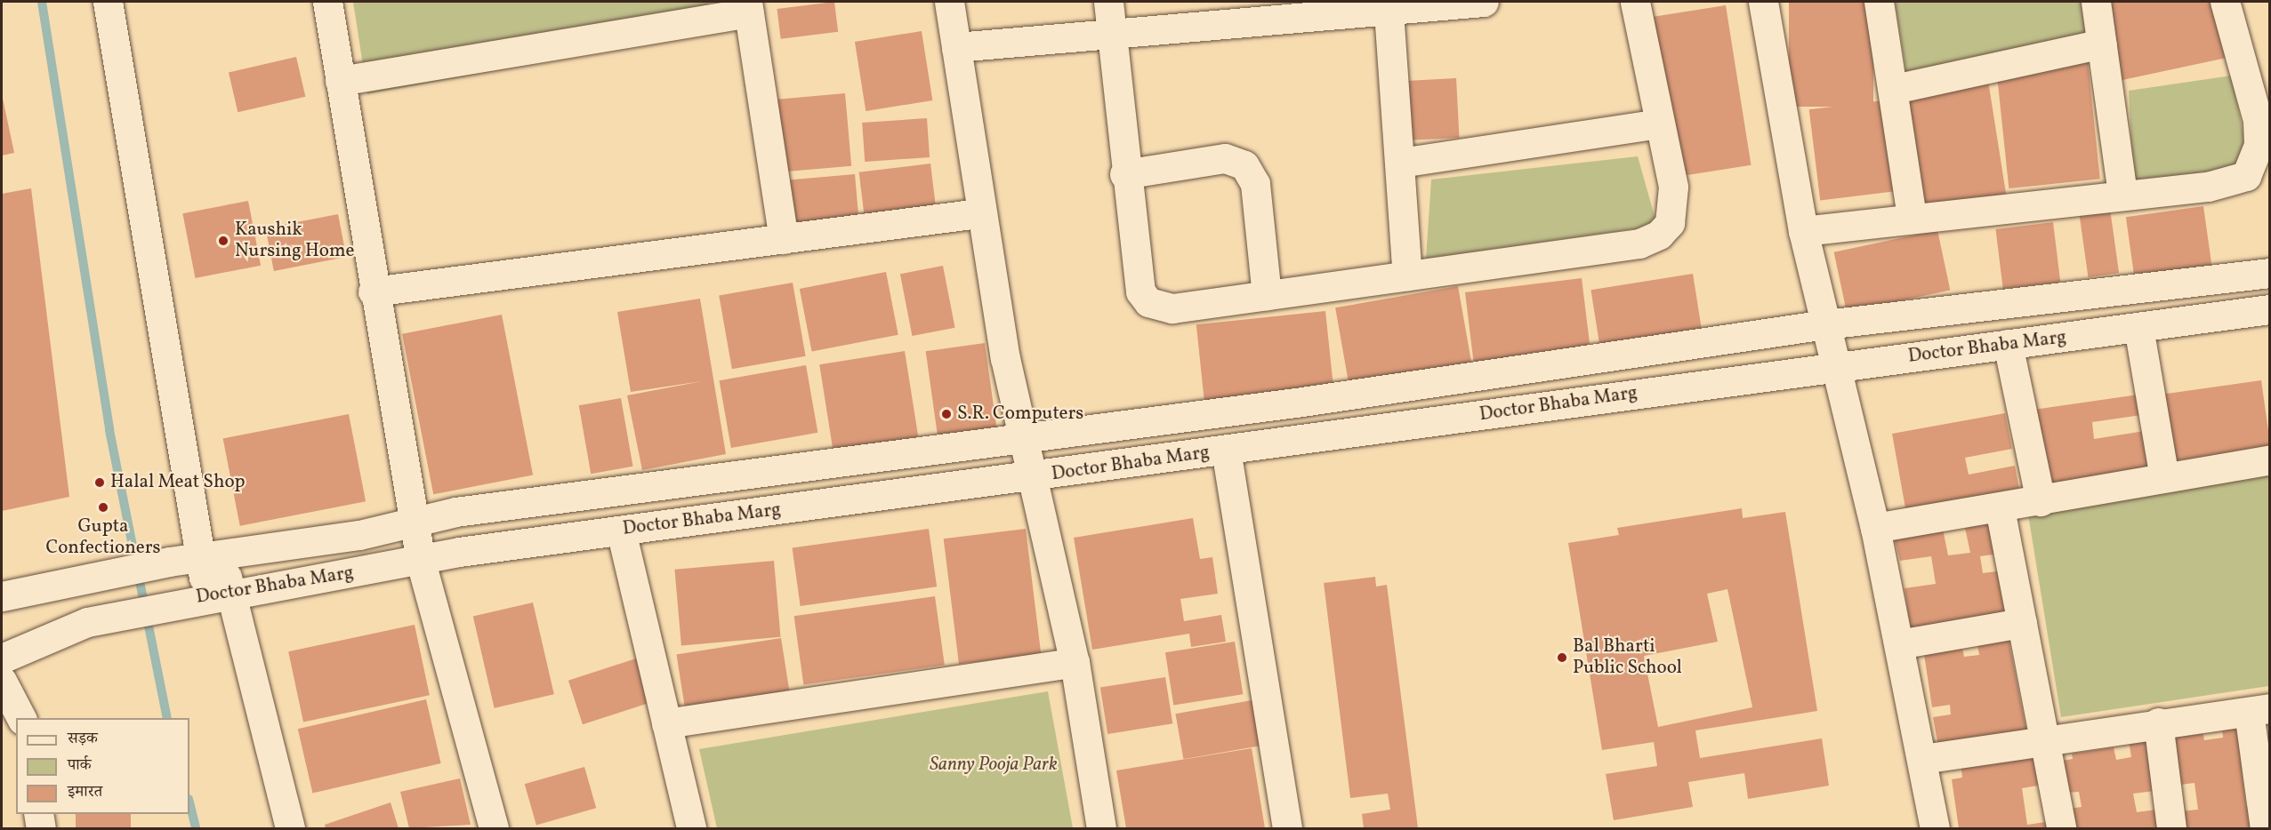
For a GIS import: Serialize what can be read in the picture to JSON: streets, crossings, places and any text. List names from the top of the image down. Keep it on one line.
{"streets":{"street":["Doctor Bhaba Marg"]},"parks":["Sanny Pooja Park"],"places":["Kaushik Nursing Home","S.R. Computers","Halal Meat Shop","Gupta Confectioners","Bal Bharti Public School"],"legend":["सड़क","पार्क","इमारत"]}
